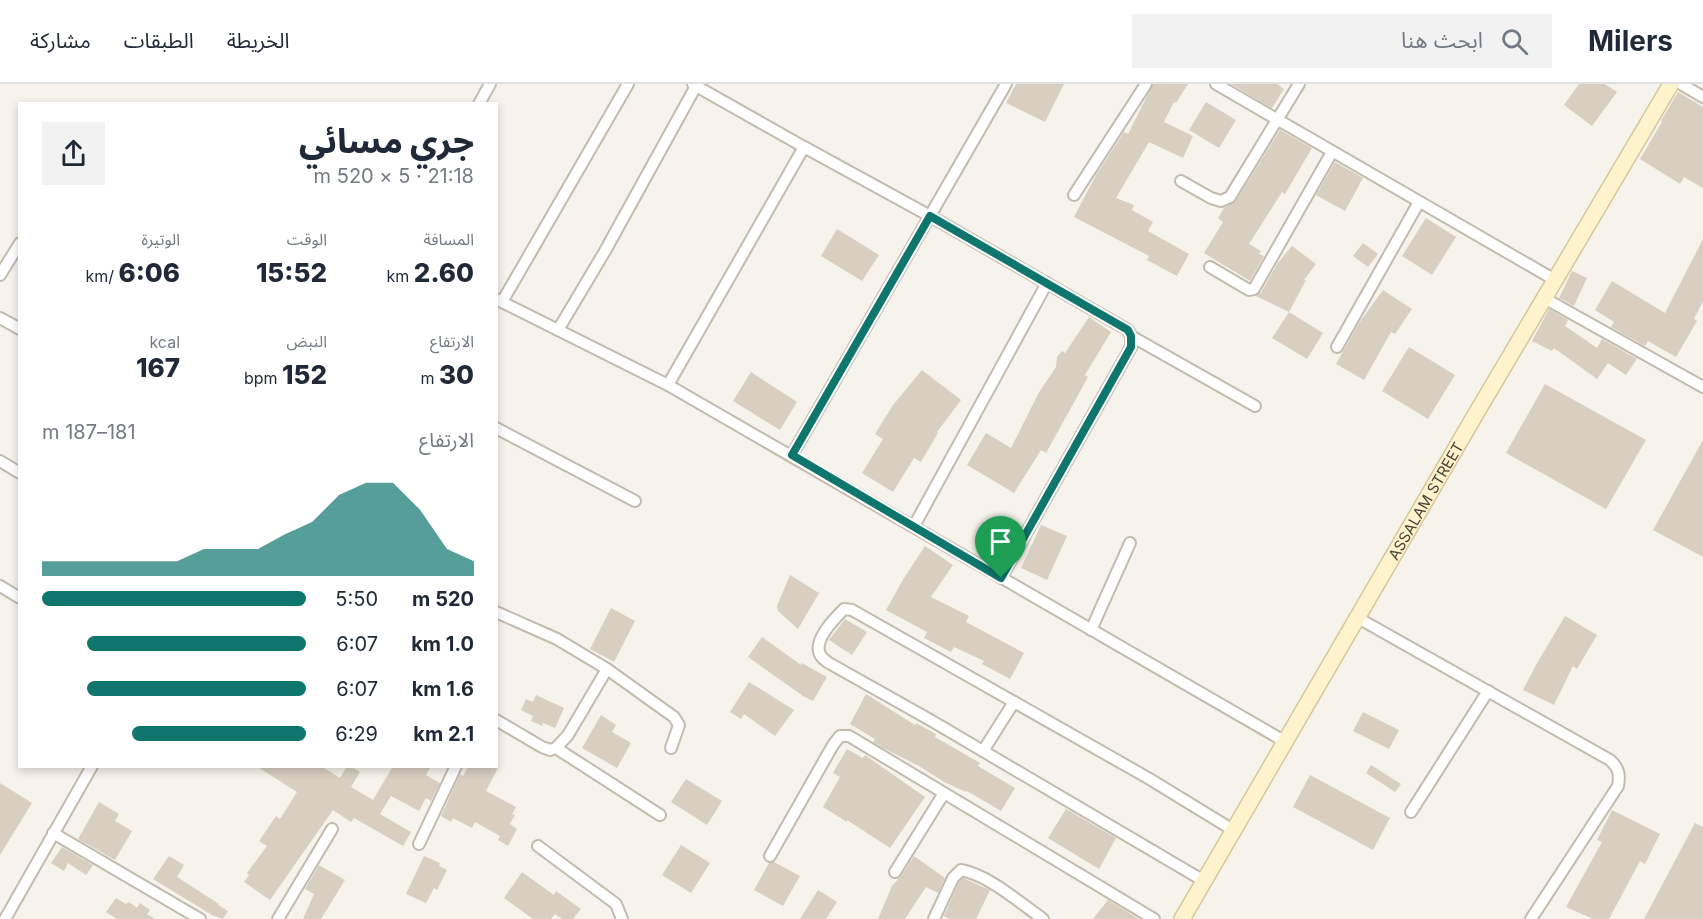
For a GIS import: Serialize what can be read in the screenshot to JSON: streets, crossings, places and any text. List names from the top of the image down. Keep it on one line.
{"streets":{"main road":["ASSALAM STREET"]},"page":{"header":"Milers","search":"ابحث هنا","nav":["الخريطة","الطبقات","مشاركة"],"heading":["جري مسائي","21:18 · 5 × 520 m"],"stats":[["المسافة","2.60 km"],["الوقت","15:52"],["الوتيرة","6:06 /km"],["الارتفاع","30 m"],["النبض","152 bpm"],["kcal","167"]],"chart":["الارتفاع","181–187 m"],"list":[{"name":"520 m","note":"5:50"},{"name":"1.0 km","note":"6:07"},{"name":"1.6 km","note":"6:07"},{"name":"2.1 km","note":"6:29"}]}}
